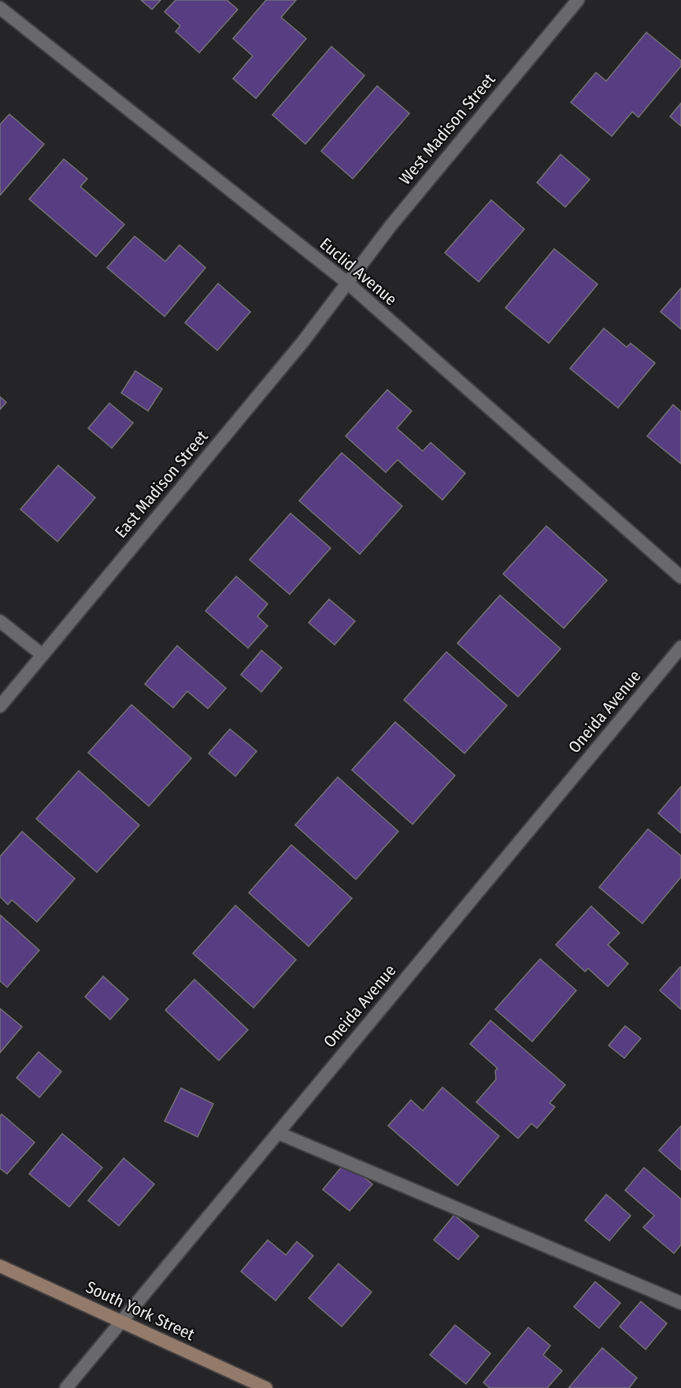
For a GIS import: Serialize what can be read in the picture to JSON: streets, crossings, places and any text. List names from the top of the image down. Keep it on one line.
{"streets":{"main road":["South York Street"],"street":["West Madison Street","Euclid Avenue","East Madison Street","Oneida Avenue"]},"crossings":[["West Madison Street","Euclid Avenue"],["West Madison Street","East Madison Street"],["Euclid Avenue","East Madison Street"],["Oneida Avenue","South York Street"]]}
